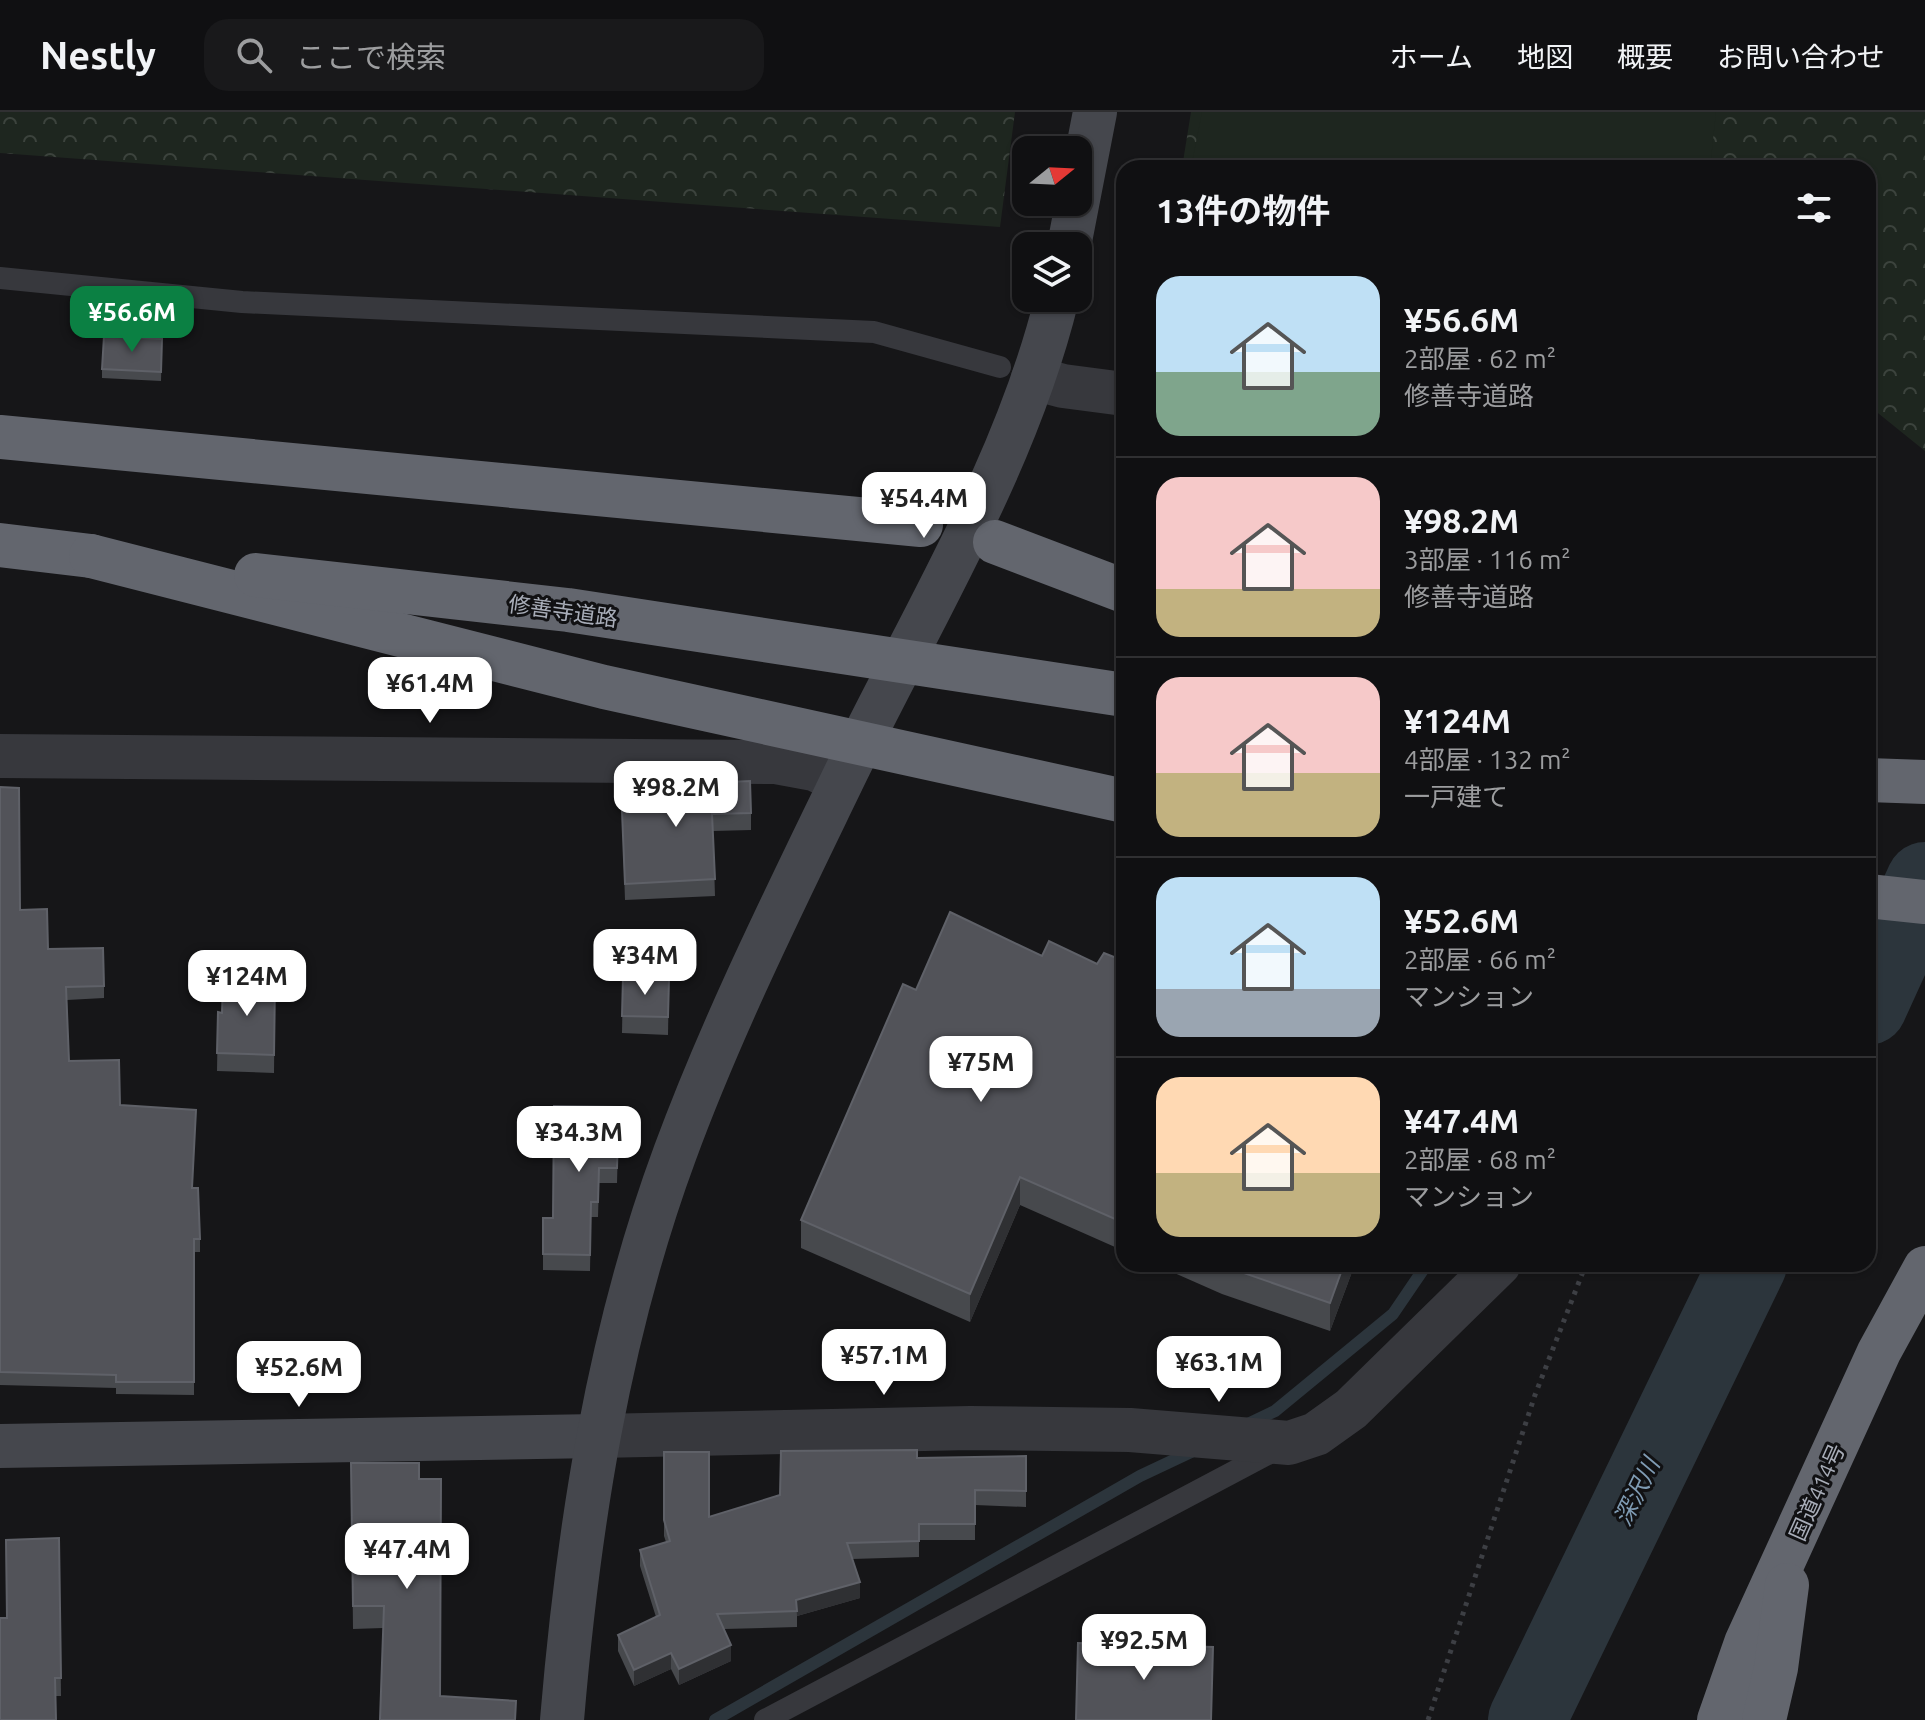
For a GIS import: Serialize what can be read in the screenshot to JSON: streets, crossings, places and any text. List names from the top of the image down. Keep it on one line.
{"streets":{"highway":["修善寺道路","国道414号"]},"water":["深沢川"],"north":"right","page":{"header":"Nestly","search":"ここで検索","nav":["ホーム","地図","概要","お問い合わせ"],"heading":"13件の物件","list":[{"name":"¥56.6M","note":"2部屋 · 62 m² · 修善寺道路"},{"name":"¥98.2M","note":"3部屋 · 116 m² · 修善寺道路"},{"name":"¥124M","note":"4部屋 · 132 m² · 一戸建て"},{"name":"¥52.6M","note":"2部屋 · 66 m² · マンション"},{"name":"¥47.4M","note":"2部屋 · 68 m² · マンション"}],"price":["¥56.6M","¥54.4M","¥61.4M","¥98.2M","¥34M","¥124M","¥75M","¥34.3M","¥57.1M","¥63.1M","¥52.6M","¥47.4M","¥92.5M"]}}
